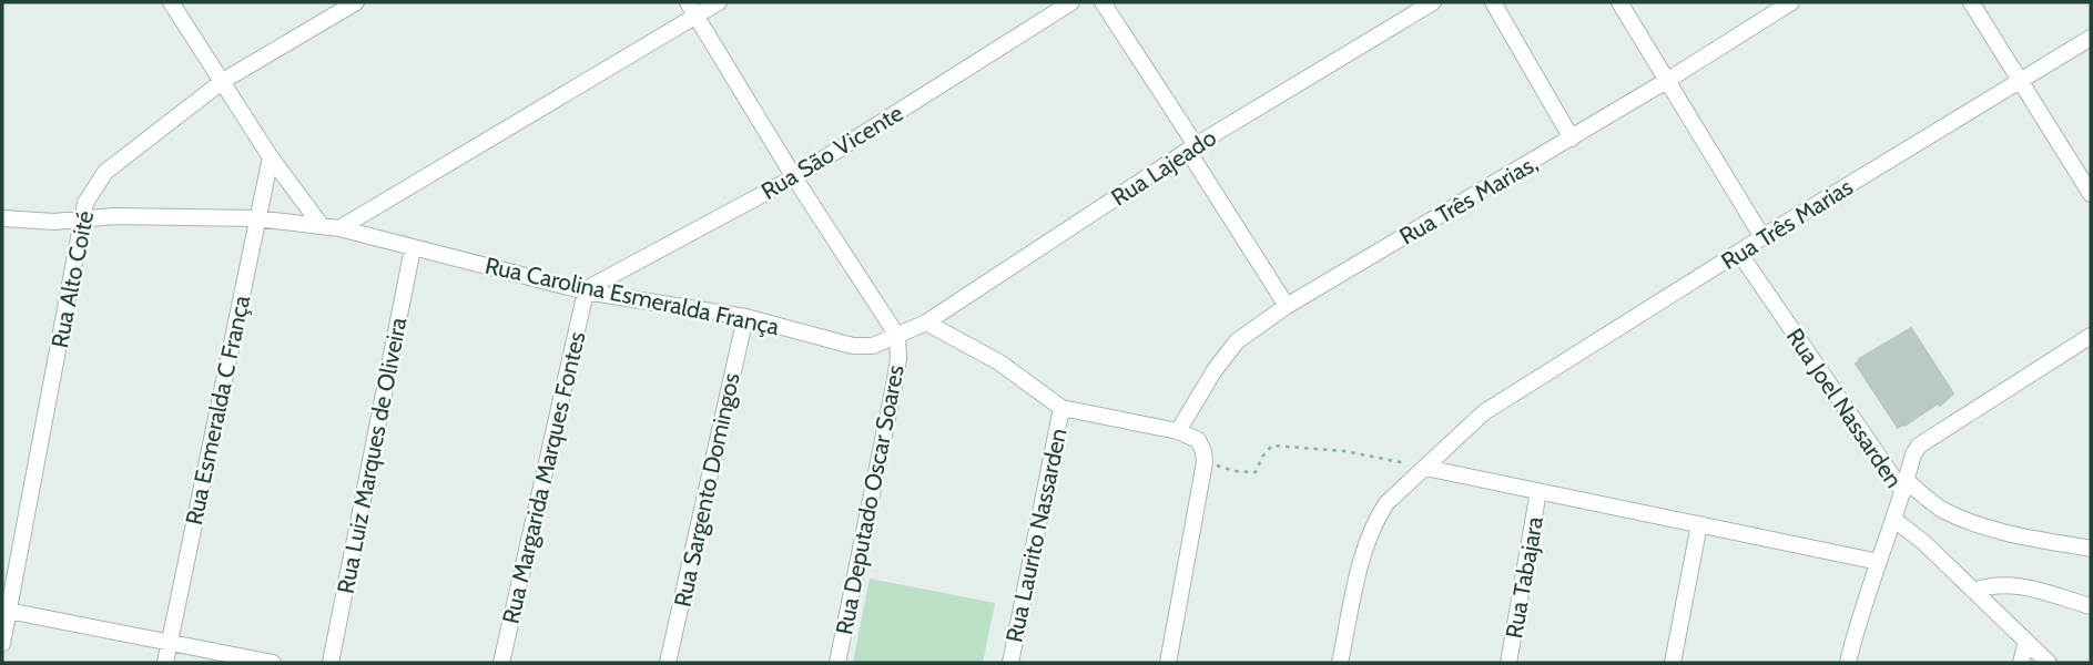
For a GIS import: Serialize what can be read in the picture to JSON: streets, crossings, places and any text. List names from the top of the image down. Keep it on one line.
{"streets":{"street":["Rua São Vicente","Rua Lajeado","Rua Três Marias,","Rua Três Marias","Rua Alto Coité","Rua Carolina Esmeralda França","Rua Joel Nassarden","Rua Esmeralda C França","Rua Luiz Marques de Oliveira","Rua Margarida Marques Fontes","Rua Sargento Domingos","Rua Deputado Oscar Soares","Rua Laurito Nassarden","Rua Tabajara"]},"crossings":[["Rua São Vicente","Rua Carolina Esmeralda França"],["Rua São Vicente","Rua Margarida Marques Fontes"],["Rua Lajeado","Rua Carolina Esmeralda França"],["Rua Lajeado","Rua Deputado Oscar Soares"],["Rua Três Marias","Rua Joel Nassarden"],["Rua Alto Coité","Rua Carolina Esmeralda França"],["Rua Carolina Esmeralda França","Rua Esmeralda C França"],["Rua Carolina Esmeralda França","Rua Luiz Marques de Oliveira"],["Rua Carolina Esmeralda França","Rua Margarida Marques Fontes"],["Rua Carolina Esmeralda França","Rua Sargento Domingos"],["Rua Carolina Esmeralda França","Rua Deputado Oscar Soares"]]}
